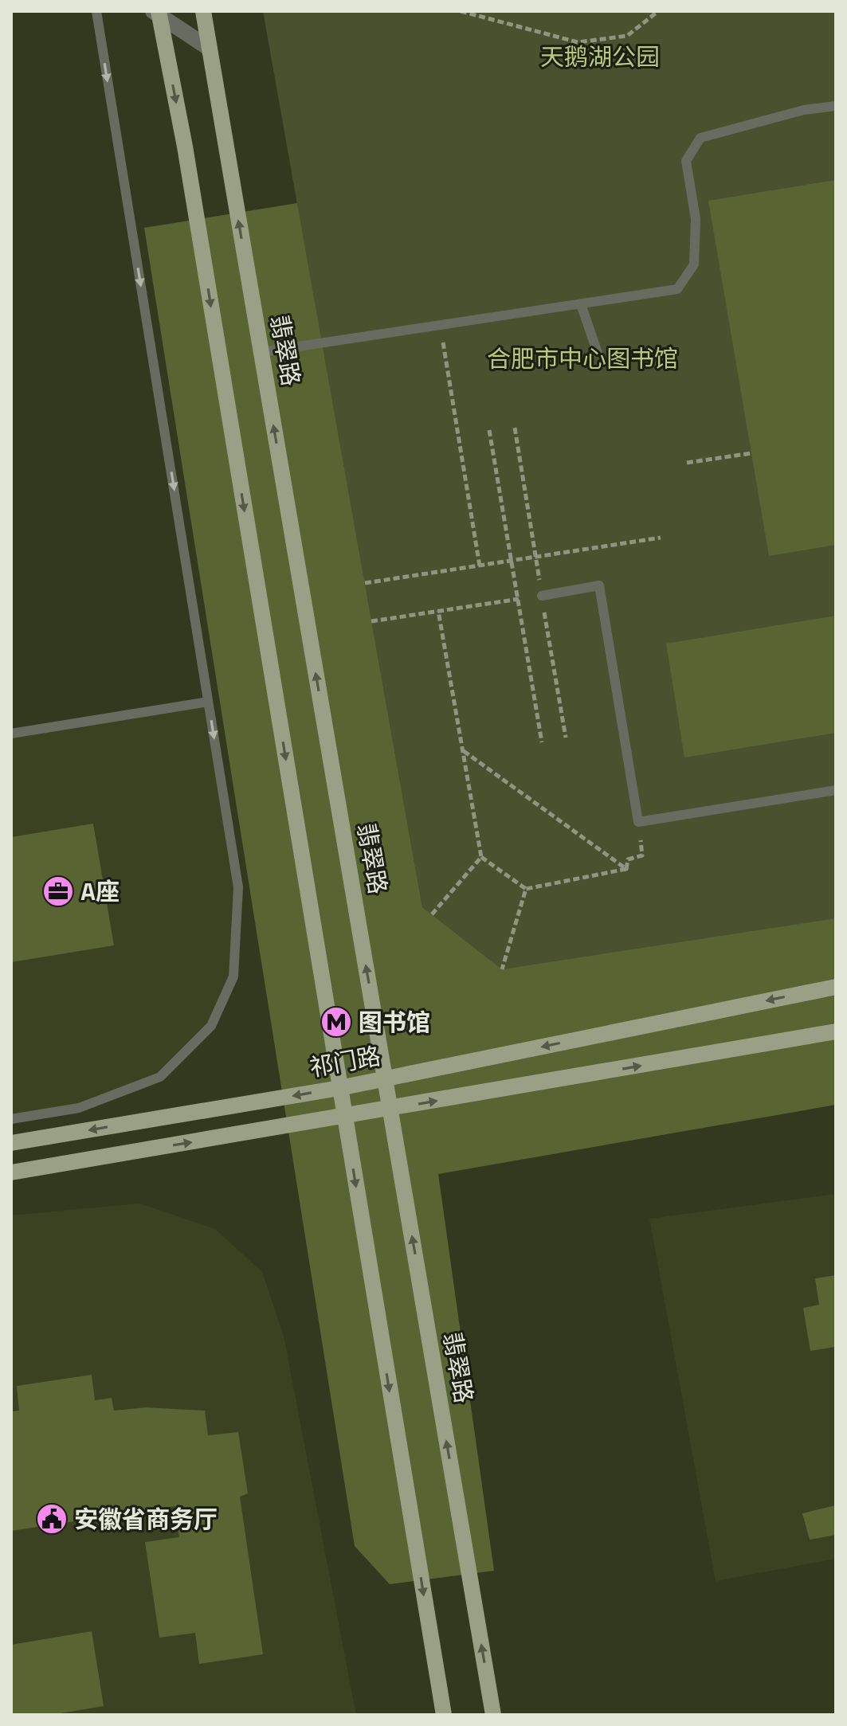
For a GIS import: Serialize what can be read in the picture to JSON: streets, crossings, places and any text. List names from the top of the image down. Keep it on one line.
{"streets":{"main road":["翡翠路","祁门路"]},"crossings":[["翡翠路","祁门路"]],"parks":["天鹅湖公园","合肥市中心图书馆"],"places":{"office":["A座"],"metro station":["图书馆"],"public building":["安徽省商务厅"]}}
